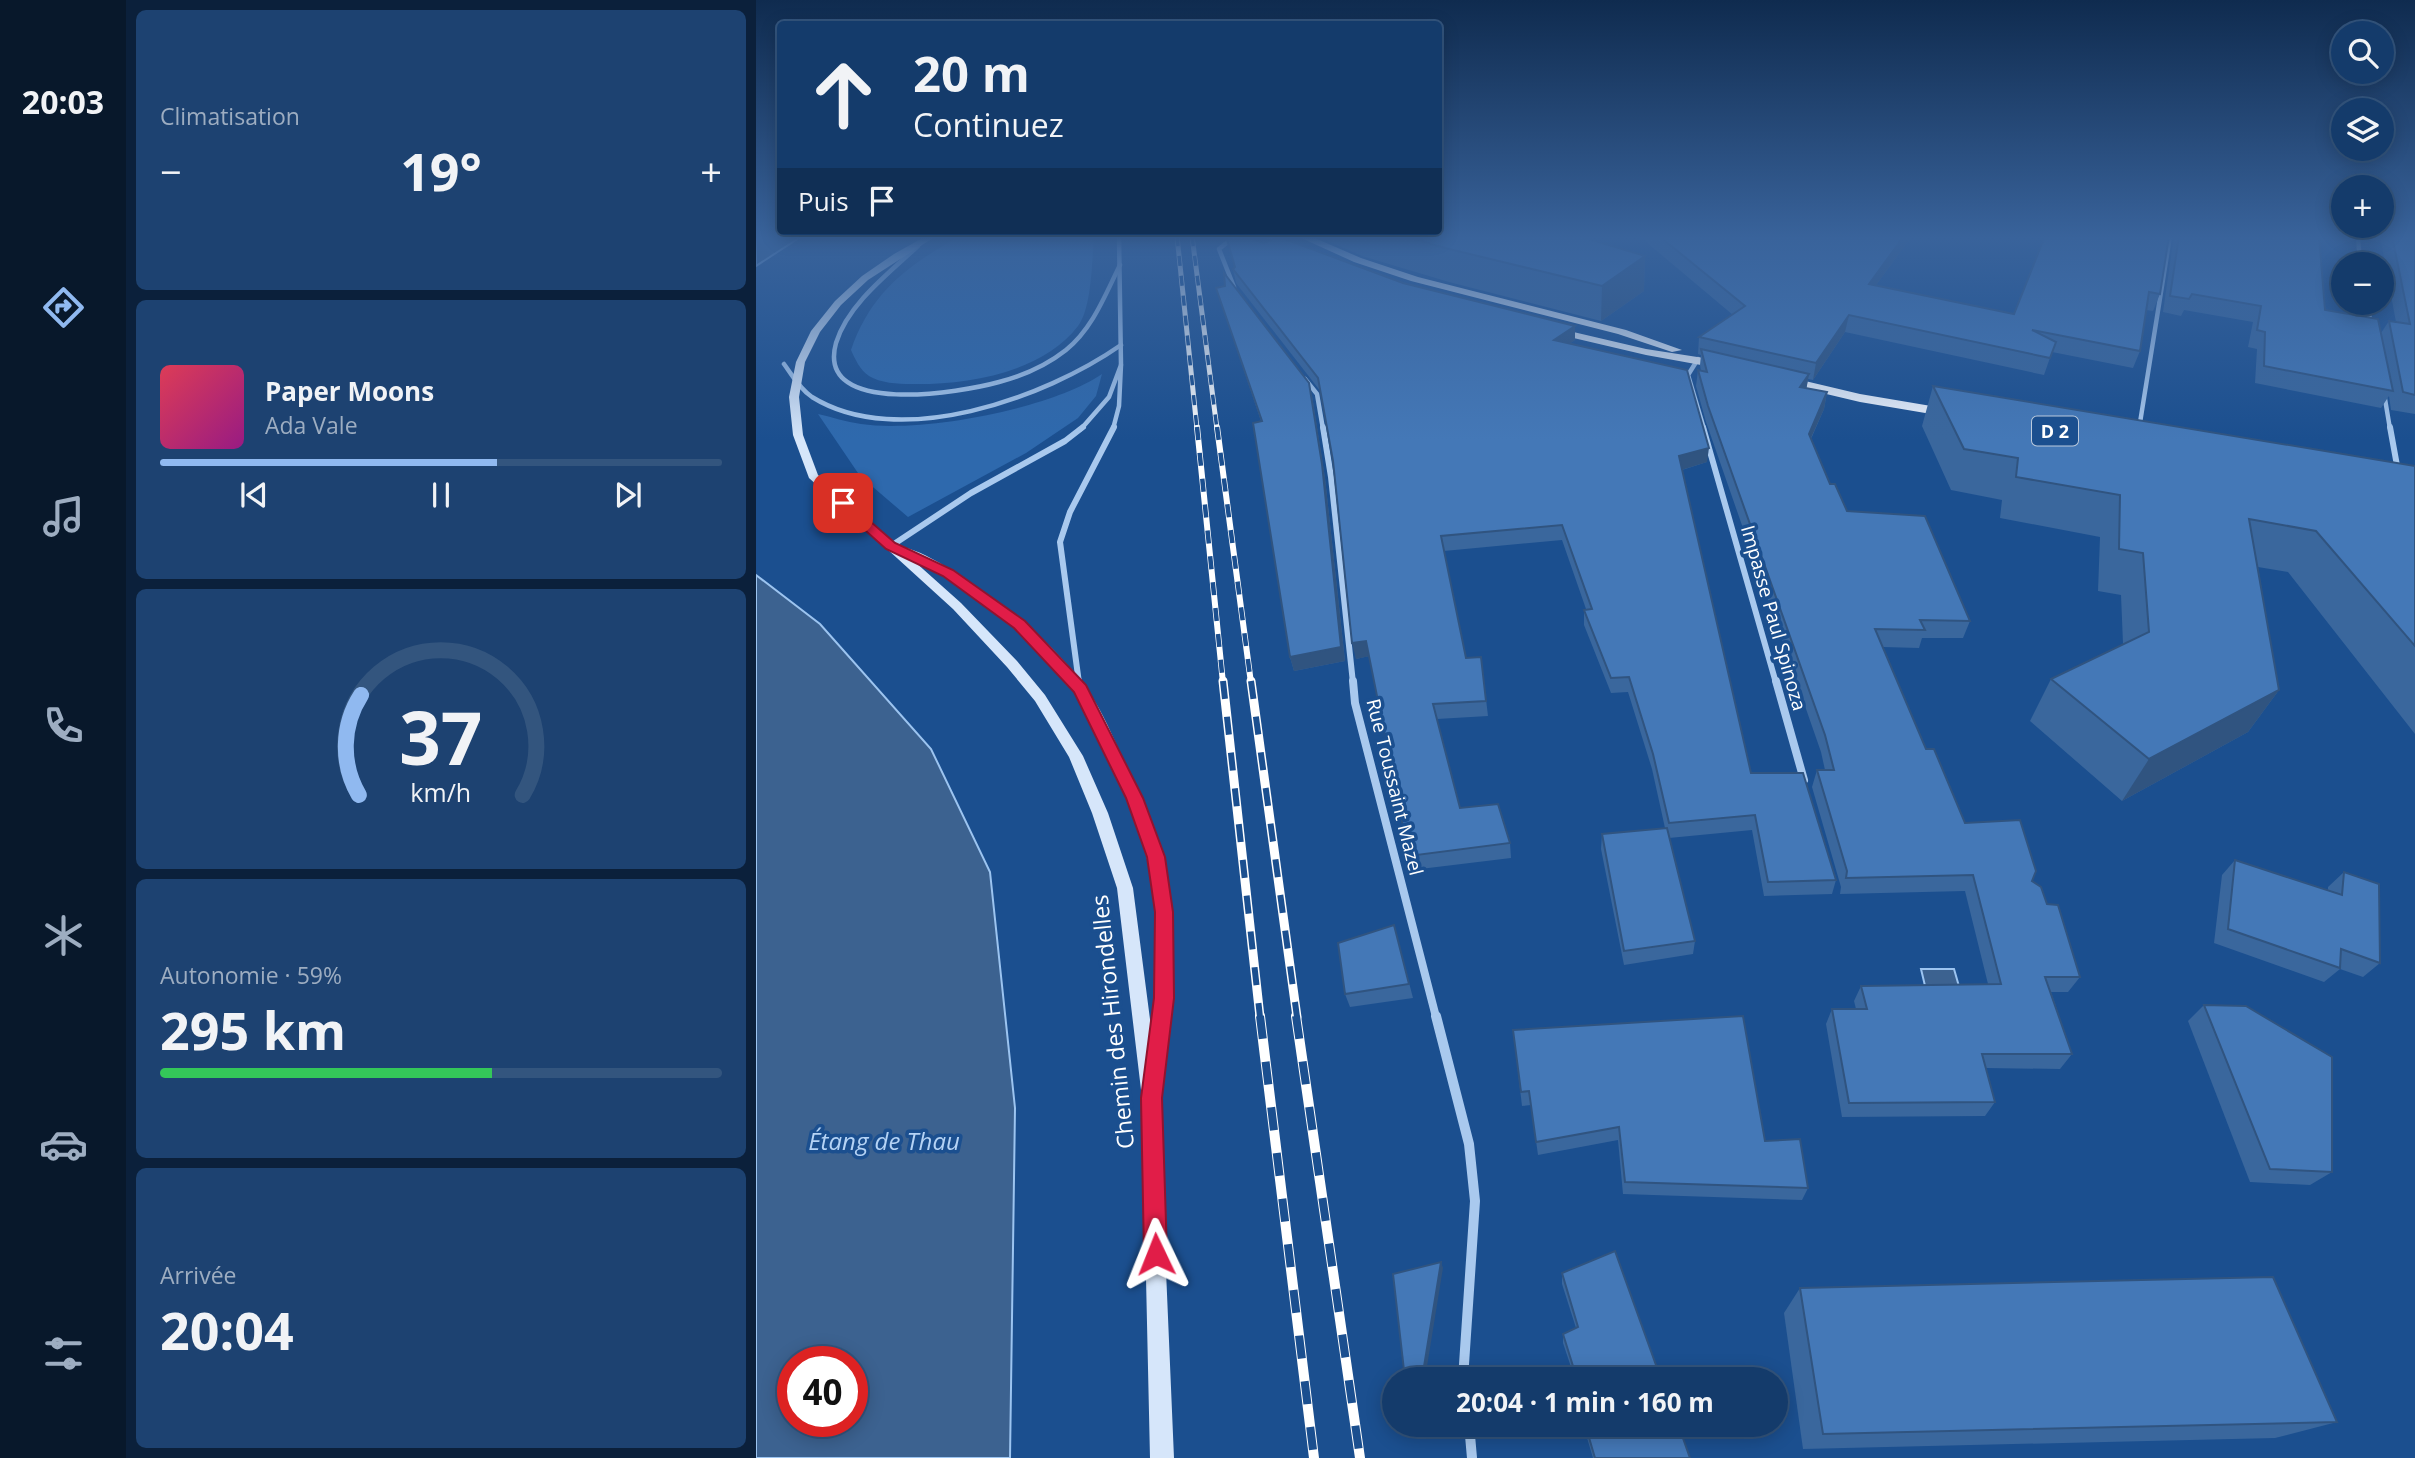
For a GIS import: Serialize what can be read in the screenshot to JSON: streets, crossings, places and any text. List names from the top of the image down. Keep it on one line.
{"streets":{"street":["Impasse Paul Spinoza","Rue Toussaint Mazel","Chemin des Hirondelles"]},"water":["Étang de Thau"],"page":{"tabs":"20:03","tile":["Climatisation",["Autonomie · 59%","295 km"],["Arrivée","20:04"]],"map_buttons":["+","−"],"turn":["20 m","Continuez"],"heat":["−","19°","+"],"then":"Puis","song":["Paper Moons","Ada Vale"],"limit":"40","trip":"20:04 · 1 min · 160 m","gauge":["37","km/h"]}}
